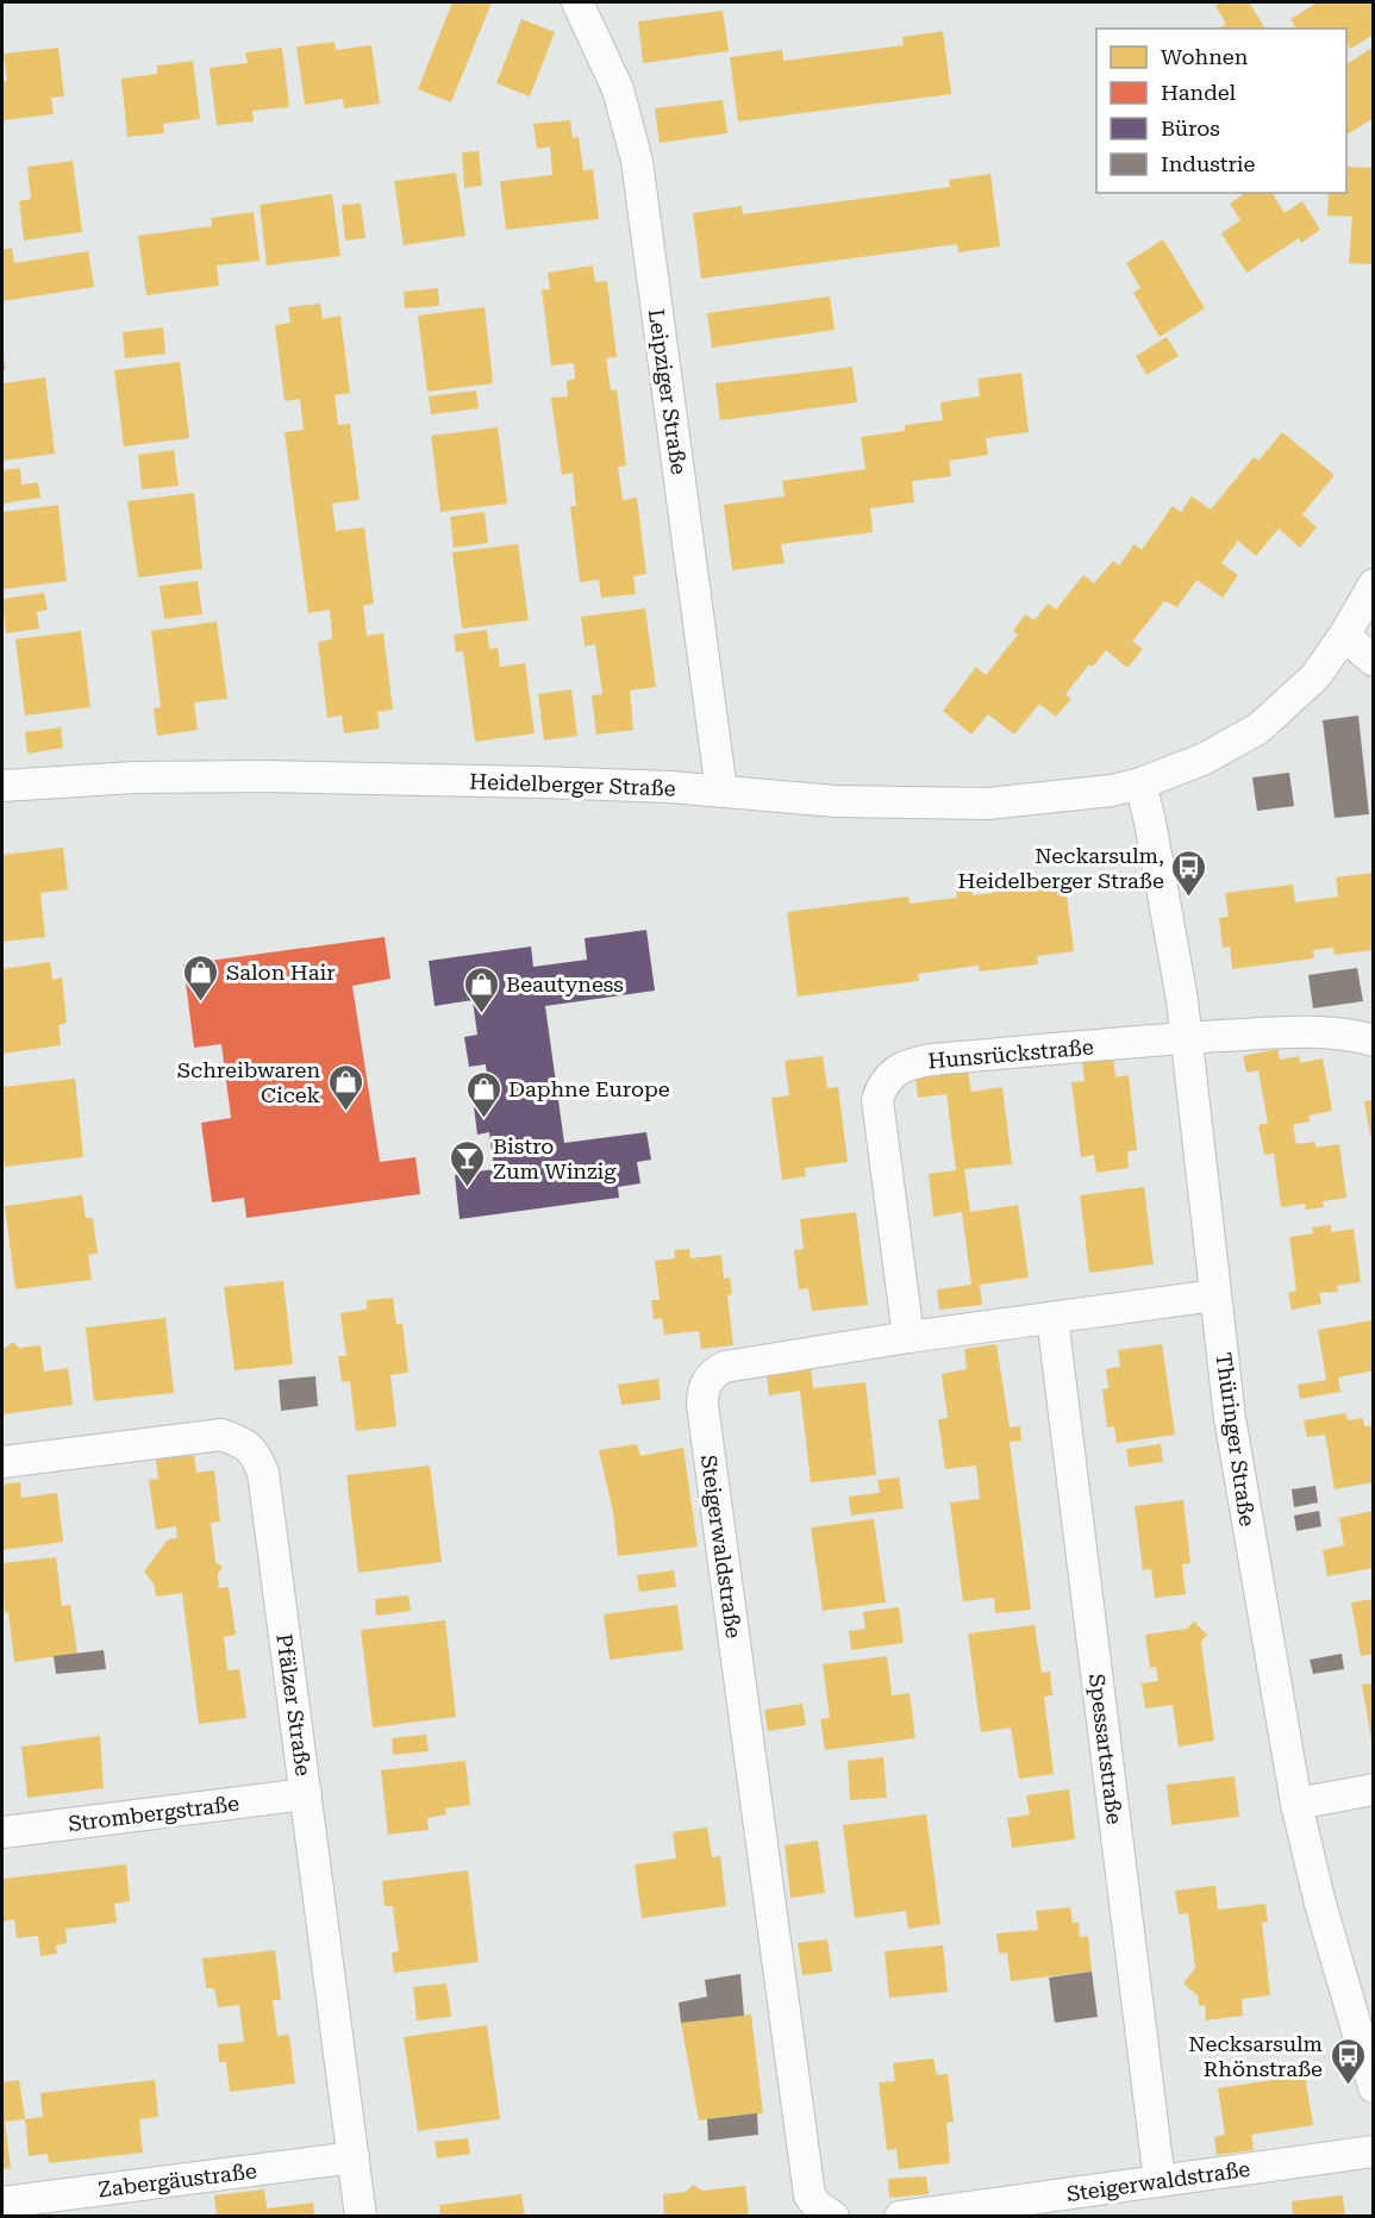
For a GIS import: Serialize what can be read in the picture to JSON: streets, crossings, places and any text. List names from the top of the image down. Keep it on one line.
{"streets":{"street":["Leipziger Straße","Heidelberger Straße","Hunsrückstraße","Thüringer Straße","Steigerwaldstraße","Pfälzer Straße","Spessartstraße","Strombergstraße","Zabergäustraße"]},"crossings":[["Leipziger Straße","Heidelberger Straße"],["Heidelberger Straße","Thüringer Straße"],["Hunsrückstraße","Thüringer Straße"],["Hunsrückstraße","Steigerwaldstraße"],["Thüringer Straße","Steigerwaldstraße"],["Steigerwaldstraße","Spessartstraße"],["Pfälzer Straße","Strombergstraße"],["Pfälzer Straße","Zabergäustraße"]],"places":{"bus stop":["Neckarsulm, Heidelberger Straße","Necksarsulm Rhönstraße"],"shop":["Salon Hair","Beautyness","Schreibwaren Cicek","Daphne Europe"],"bar":["Bistro Zum Winzig"]},"legend":["Wohnen","Handel","Büros","Industrie"]}
